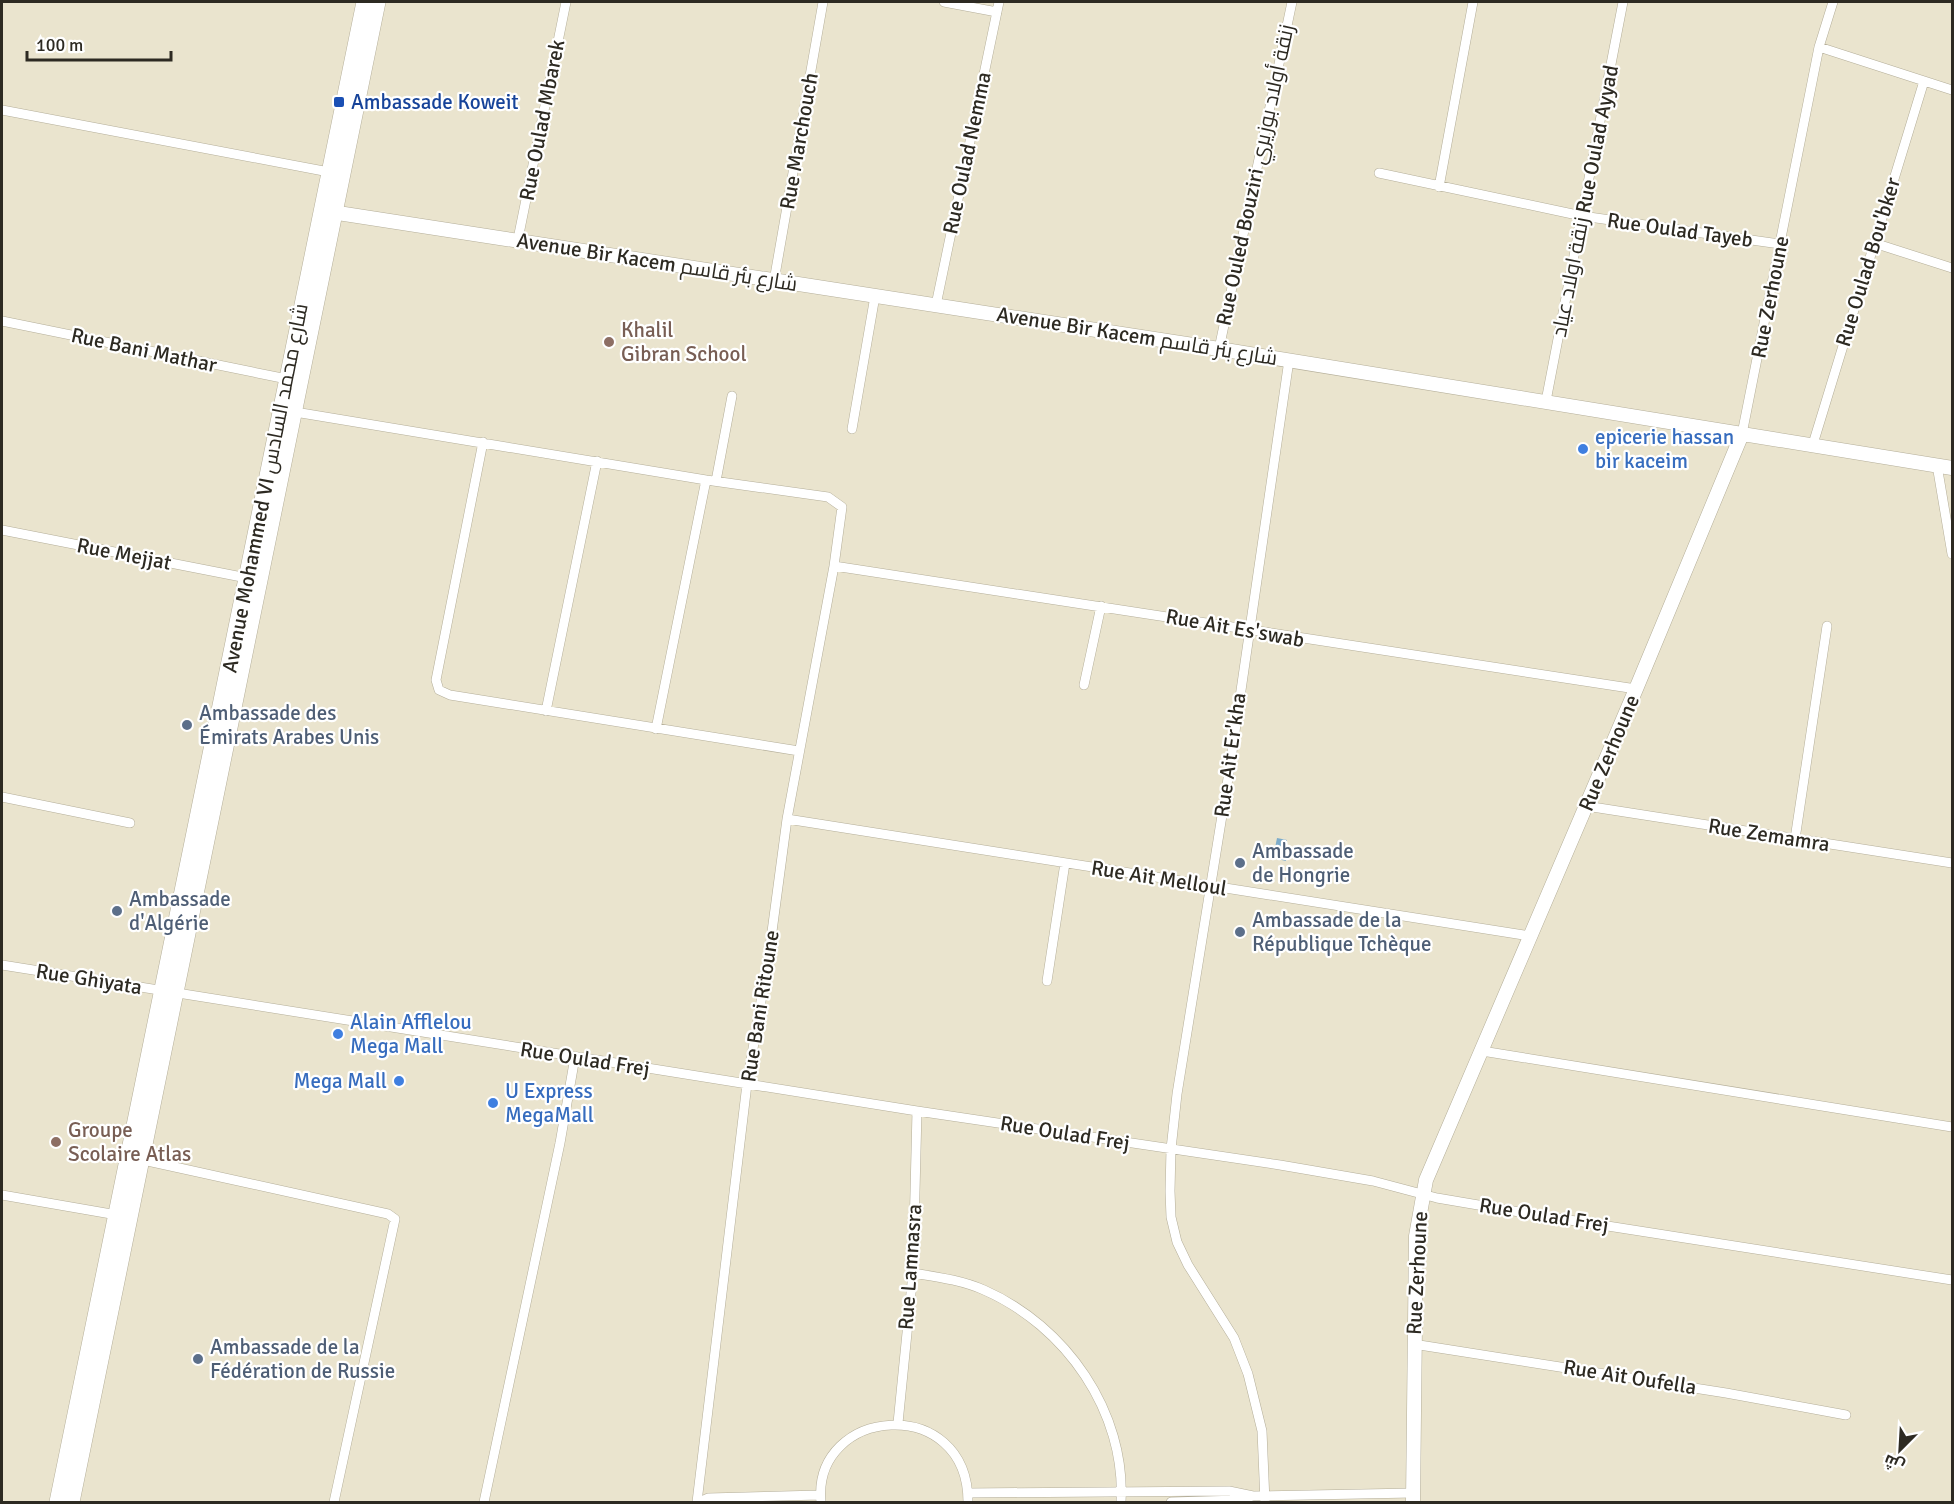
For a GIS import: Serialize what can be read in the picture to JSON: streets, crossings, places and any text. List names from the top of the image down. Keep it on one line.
{"streets":{"main road":["Avenue Mohammed VI شارع محمد السادس"],"street":["Rue Oulad Mbarek","Rue Marchouch","Rue Oulad Nemma","Rue Ouled Bouziri زنقة أولاد بوزيري","زنقة اولاد عياد Rue Oulad Ayyad","Rue Oulad Tayeb","Avenue Bir Kacem شارع بئر قاسم","Rue Oulad Bou'bker","Rue Zerhoune","Rue Bani Mathar","Rue Mejjat","Rue Ait Es'swab","Rue Ait Er'kha","Rue Zemamra","Rue Ait Melloul","Rue Ghiyata","Rue Bani Ritoune","Rue Oulad Frej","Rue Lamnasra","Rue Ait Oufella"]},"crossings":[["Rue Oulad Mbarek","Avenue Bir Kacem شارع بئر قاسم"],["Rue Marchouch","Avenue Bir Kacem شارع بئر قاسم"],["Rue Oulad Nemma","Avenue Bir Kacem شارع بئر قاسم"],["Rue Ouled Bouziri زنقة أولاد بوزيري","Avenue Bir Kacem شارع بئر قاسم"],["زنقة اولاد عياد Rue Oulad Ayyad","Rue Oulad Tayeb"],["زنقة اولاد عياد Rue Oulad Ayyad","Avenue Bir Kacem شارع بئر قاسم"],["Rue Oulad Tayeb","Rue Zerhoune"],["Avenue Bir Kacem شارع بئر قاسم","Rue Oulad Bou'bker"],["Avenue Bir Kacem شارع بئر قاسم","Rue Zerhoune"],["Avenue Bir Kacem شارع بئر قاسم","Avenue Mohammed VI شارع محمد السادس"],["Avenue Bir Kacem شارع بئر قاسم","Rue Ait Er'kha"],["Rue Zerhoune","Rue Ait Es'swab"],["Rue Zerhoune","Rue Zemamra"],["Rue Zerhoune","Rue Ait Melloul"],["Rue Zerhoune","Rue Oulad Frej"],["Rue Zerhoune","Rue Ait Oufella"],["Rue Bani Mathar","Avenue Mohammed VI شارع محمد السادس"],["Avenue Mohammed VI شارع محمد السادس","Rue Mejjat"],["Avenue Mohammed VI شارع محمد السادس","Rue Ghiyata"],["Avenue Mohammed VI شارع محمد السادس","Rue Oulad Frej"],["Rue Ait Es'swab","Rue Ait Er'kha"],["Rue Ait Es'swab","Rue Bani Ritoune"],["Rue Ait Er'kha","Rue Ait Melloul"],["Rue Ait Er'kha","Rue Oulad Frej"],["Rue Ait Melloul","Rue Bani Ritoune"],["Rue Ghiyata","Rue Oulad Frej"],["Rue Bani Ritoune","Rue Oulad Frej"],["Rue Oulad Frej","Rue Lamnasra"]],"places":{"transit":["Ambassade Koweit"],"other":["Khalil Gibran School","epicerie hassan bir kaceim","Ambassade des Émirats Arabes Unis","Ambassade de Hongrie","Ambassade d'Algérie","Ambassade de la République Tchèque","Alain Afflelou Mega Mall","Mega Mall","U Express MegaMall","Groupe Scolaire Atlas","Ambassade de la Fédération de Russie"]},"scale_bar":"100 m","north":"bottom left"}
